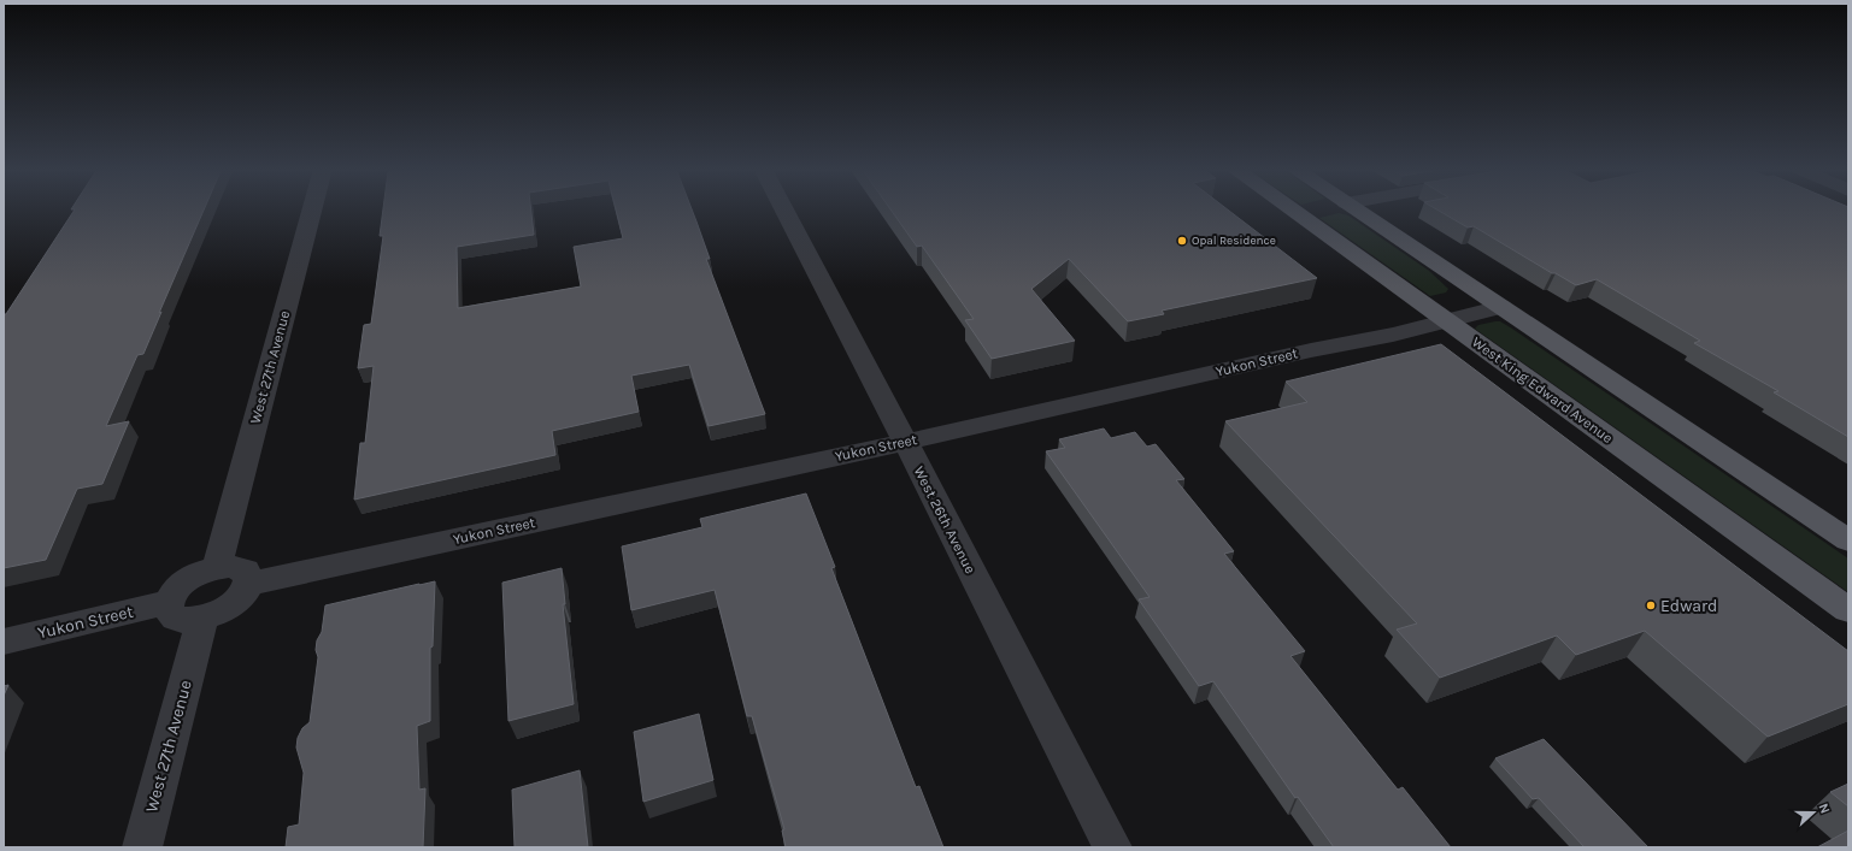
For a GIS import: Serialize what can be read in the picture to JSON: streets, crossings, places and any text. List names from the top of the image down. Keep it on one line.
{"streets":{"main road":["West King Edward Avenue"],"street":["Yukon Street","West 27th Avenue","West 26th Avenue"]},"crossings":[["Yukon Street","West King Edward Avenue"],["Yukon Street","West 26th Avenue"]],"places":["Opal Residence","Edward"],"north":"right"}
